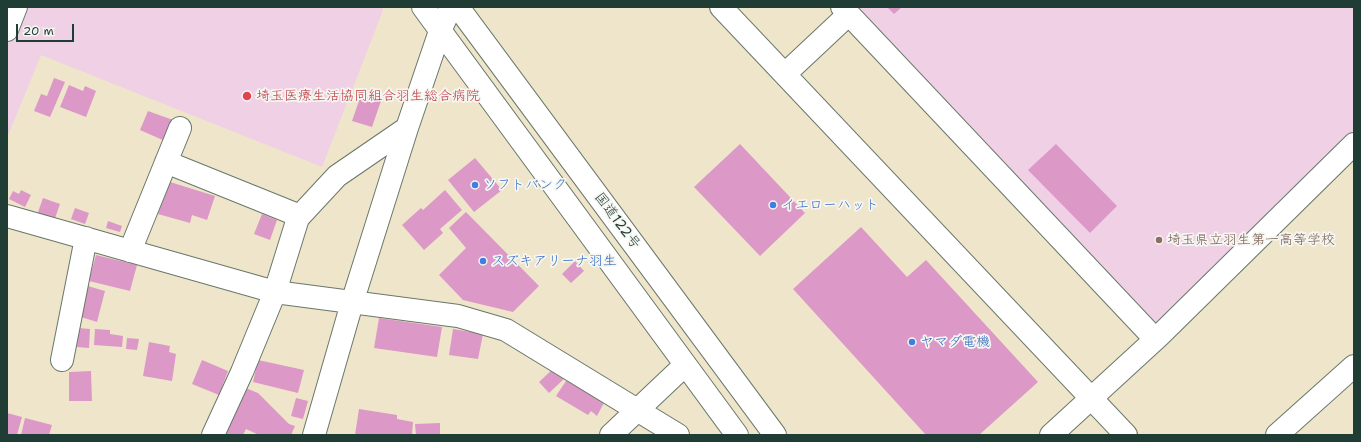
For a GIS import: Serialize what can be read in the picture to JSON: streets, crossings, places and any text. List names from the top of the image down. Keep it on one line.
{"streets":{"main road":["国道122号"]},"places":["埼玉医療生活協同組合羽生総合病院","ソフトバンク","イエローハット","埼玉県立羽生第一高等学校","スズキアリーナ羽生","ヤマダ電機"],"scale_bar":"20 m"}
